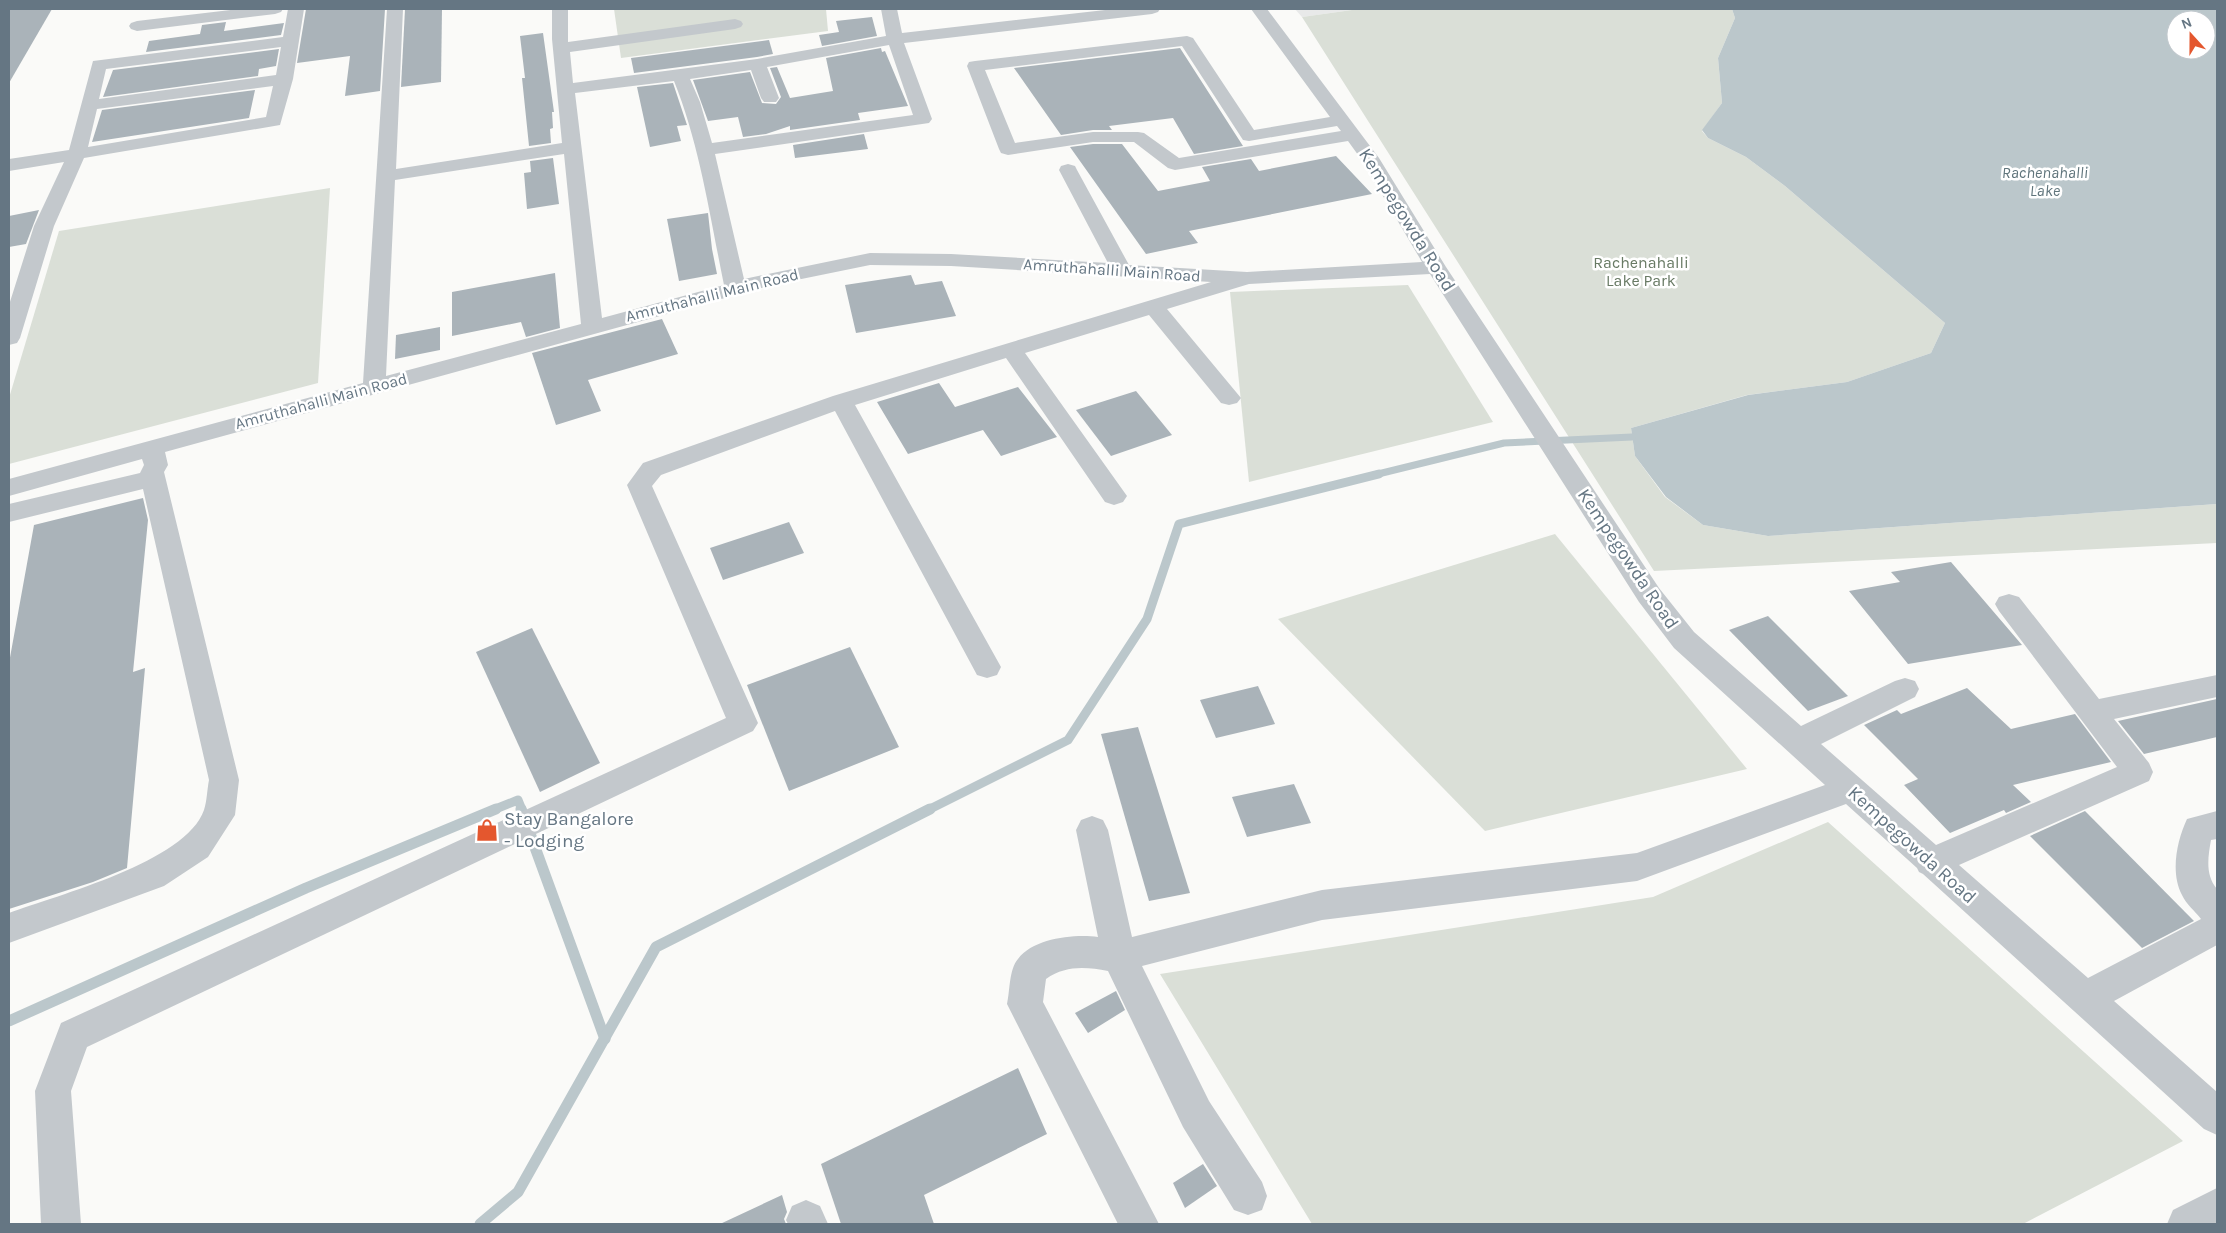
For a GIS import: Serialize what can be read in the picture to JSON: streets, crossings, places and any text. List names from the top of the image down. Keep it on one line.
{"streets":{"street":["Kempegowda Road","Amruthahalli Main Road"]},"crossings":[["Kempegowda Road","Amruthahalli Main Road"]],"water":["Rachenahalli Lake"],"parks":["Rachenahalli Lake Park"],"places":{"shop":["Stay Bangalore - Lodging"]},"north":"top"}
